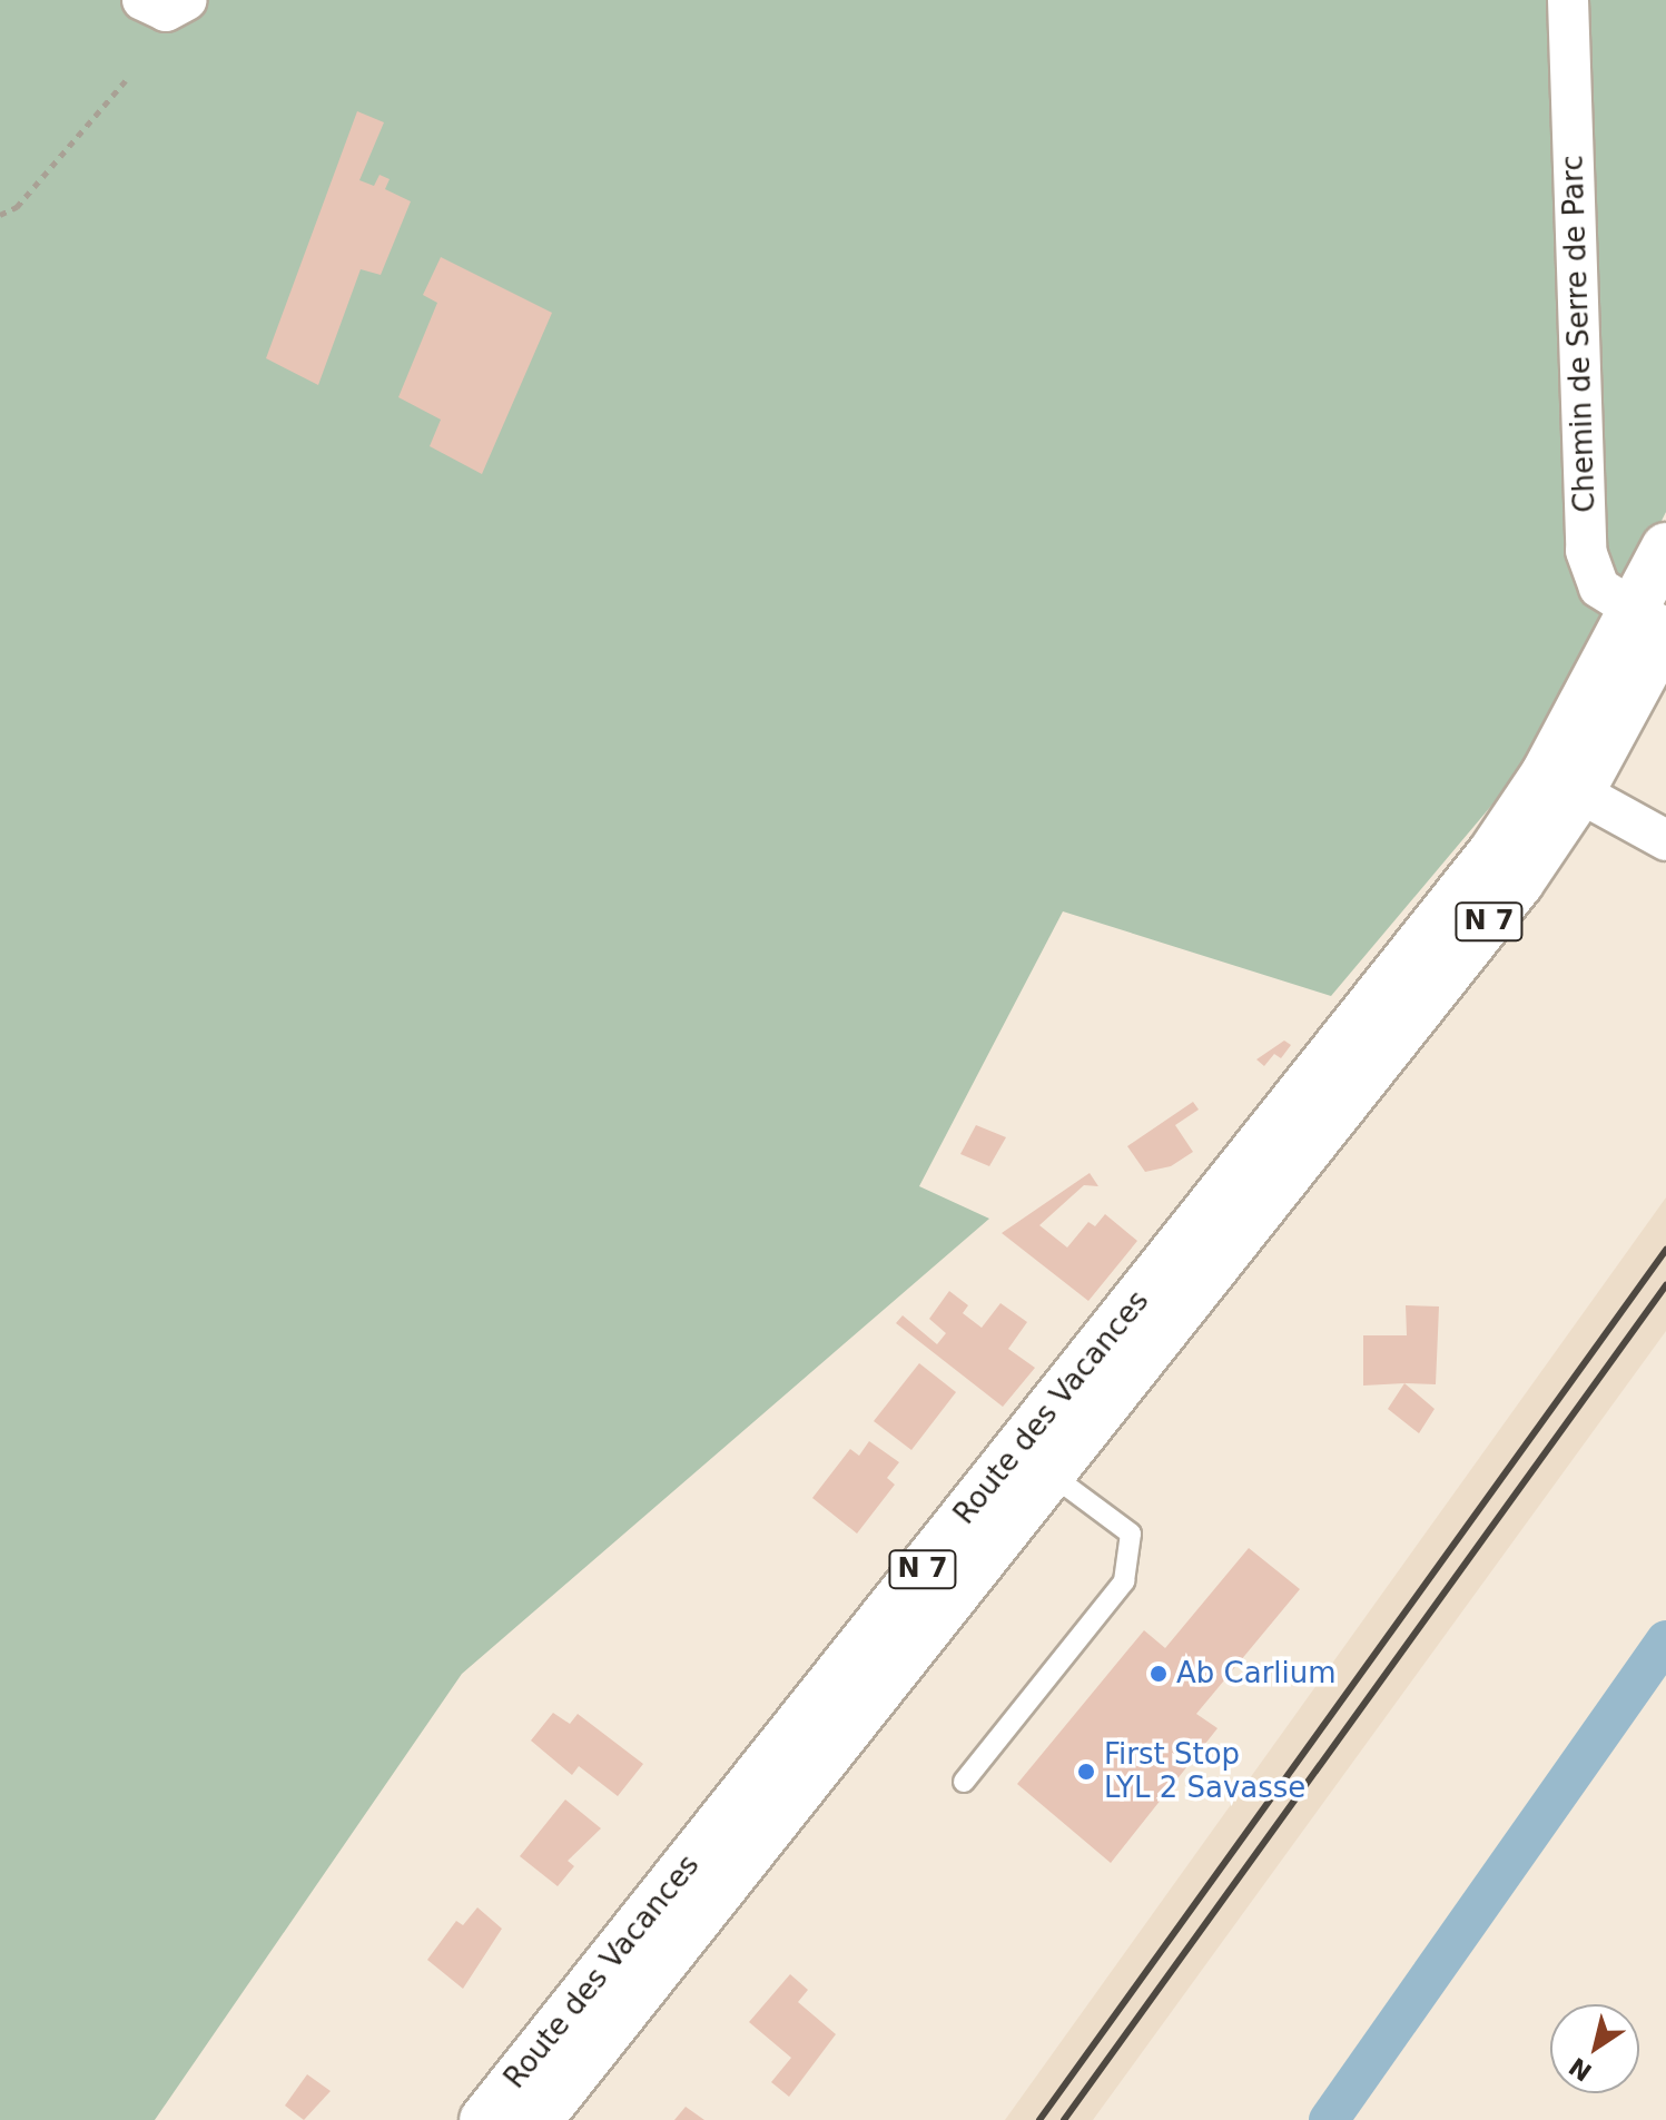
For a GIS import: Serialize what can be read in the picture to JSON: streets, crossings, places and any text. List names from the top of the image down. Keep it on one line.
{"streets":{"main road":["N 7","Route des Vacances"],"street":["Chemin de Serre de Parc"]},"crossings":[["Chemin de Serre de Parc","N 7"],["N 7","Route des Vacances"]],"places":["Ab Carlium","First Stop LYL 2 Savasse"],"north":"bottom left"}
